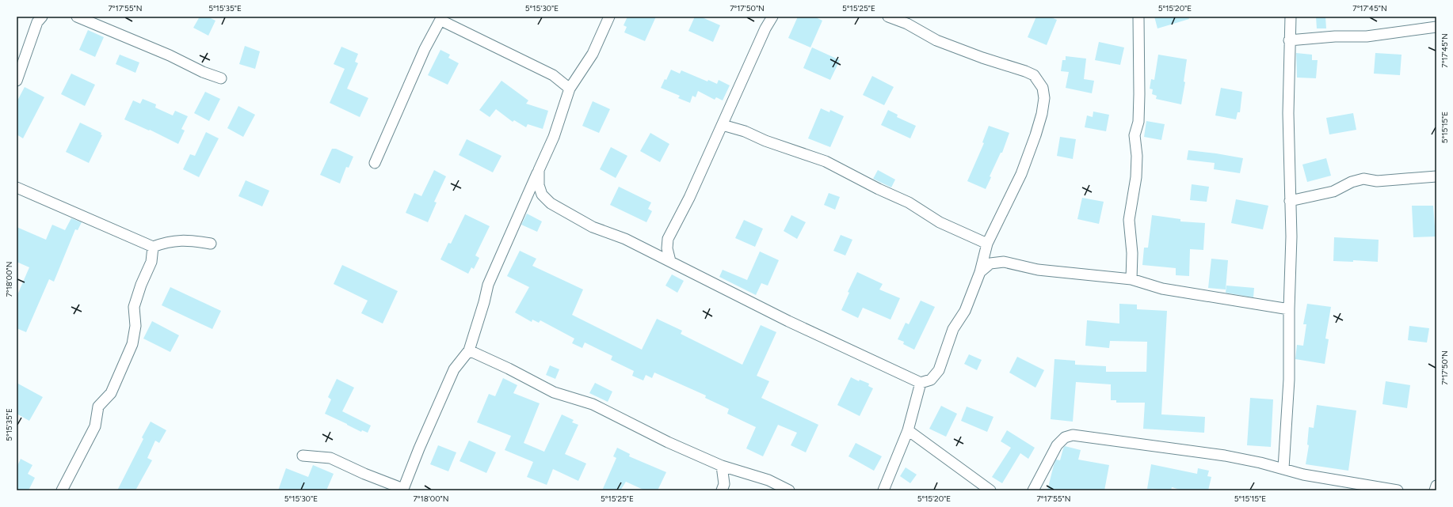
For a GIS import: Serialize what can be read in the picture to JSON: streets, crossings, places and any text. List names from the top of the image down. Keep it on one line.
{"coordinates":["7°17'55\"N","5°15'35\"E","5°15'30\"E","7°17'50\"N","5°15'25\"E","5°15'20\"E","7°17'45\"N","5°15'15\"E","7°18'00\"N"]}
